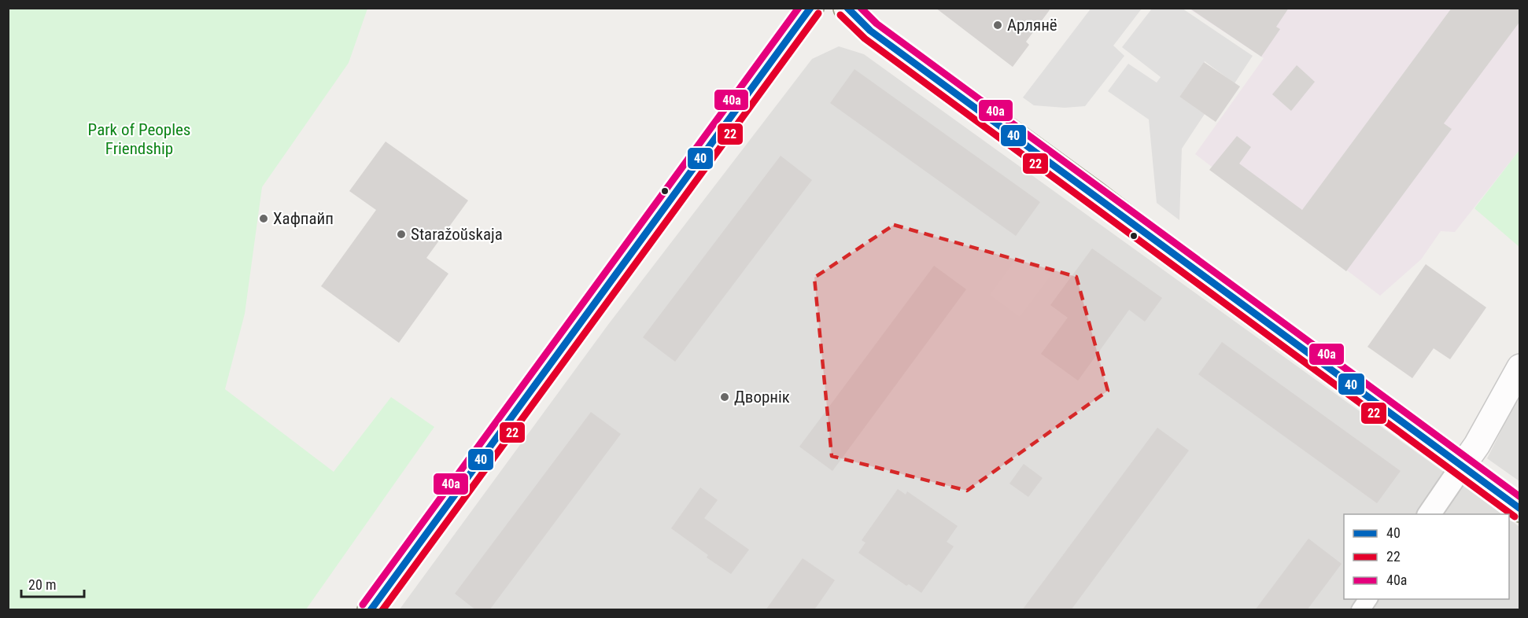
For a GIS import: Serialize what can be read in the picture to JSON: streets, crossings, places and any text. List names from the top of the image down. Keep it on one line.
{"parks":["Park of Peoples Friendship"],"places":["Арлянё","Хафпайп","Staražoŭskaja","Дворнік"],"lines":["transit line 40","transit line 40а","transit line 22"],"legend":["40","22","40а"],"scale_bar":"20 m"}
